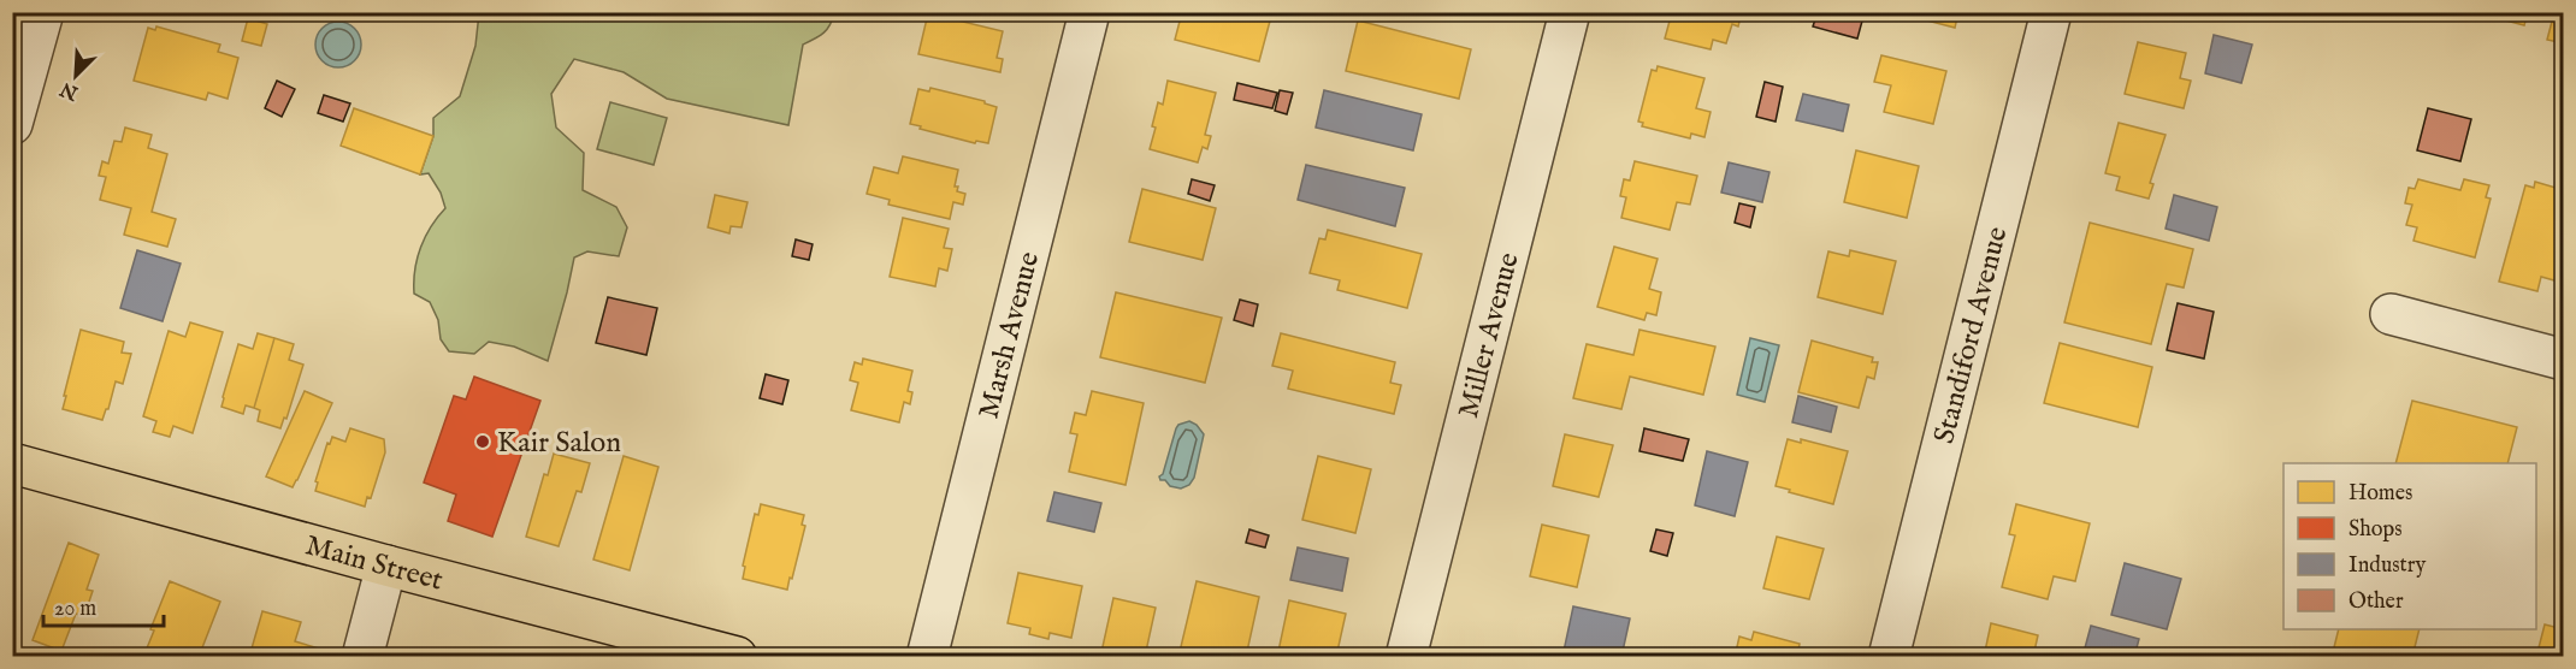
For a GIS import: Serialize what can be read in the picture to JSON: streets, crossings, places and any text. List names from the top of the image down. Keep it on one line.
{"streets":{"main road":["Main Street"],"street":["Marsh Avenue","Miller Avenue","Standiford Avenue"]},"places":["Kair Salon"],"legend":["Homes","Shops","Industry","Other"],"scale_bar":"20 m","north":"bottom left"}
